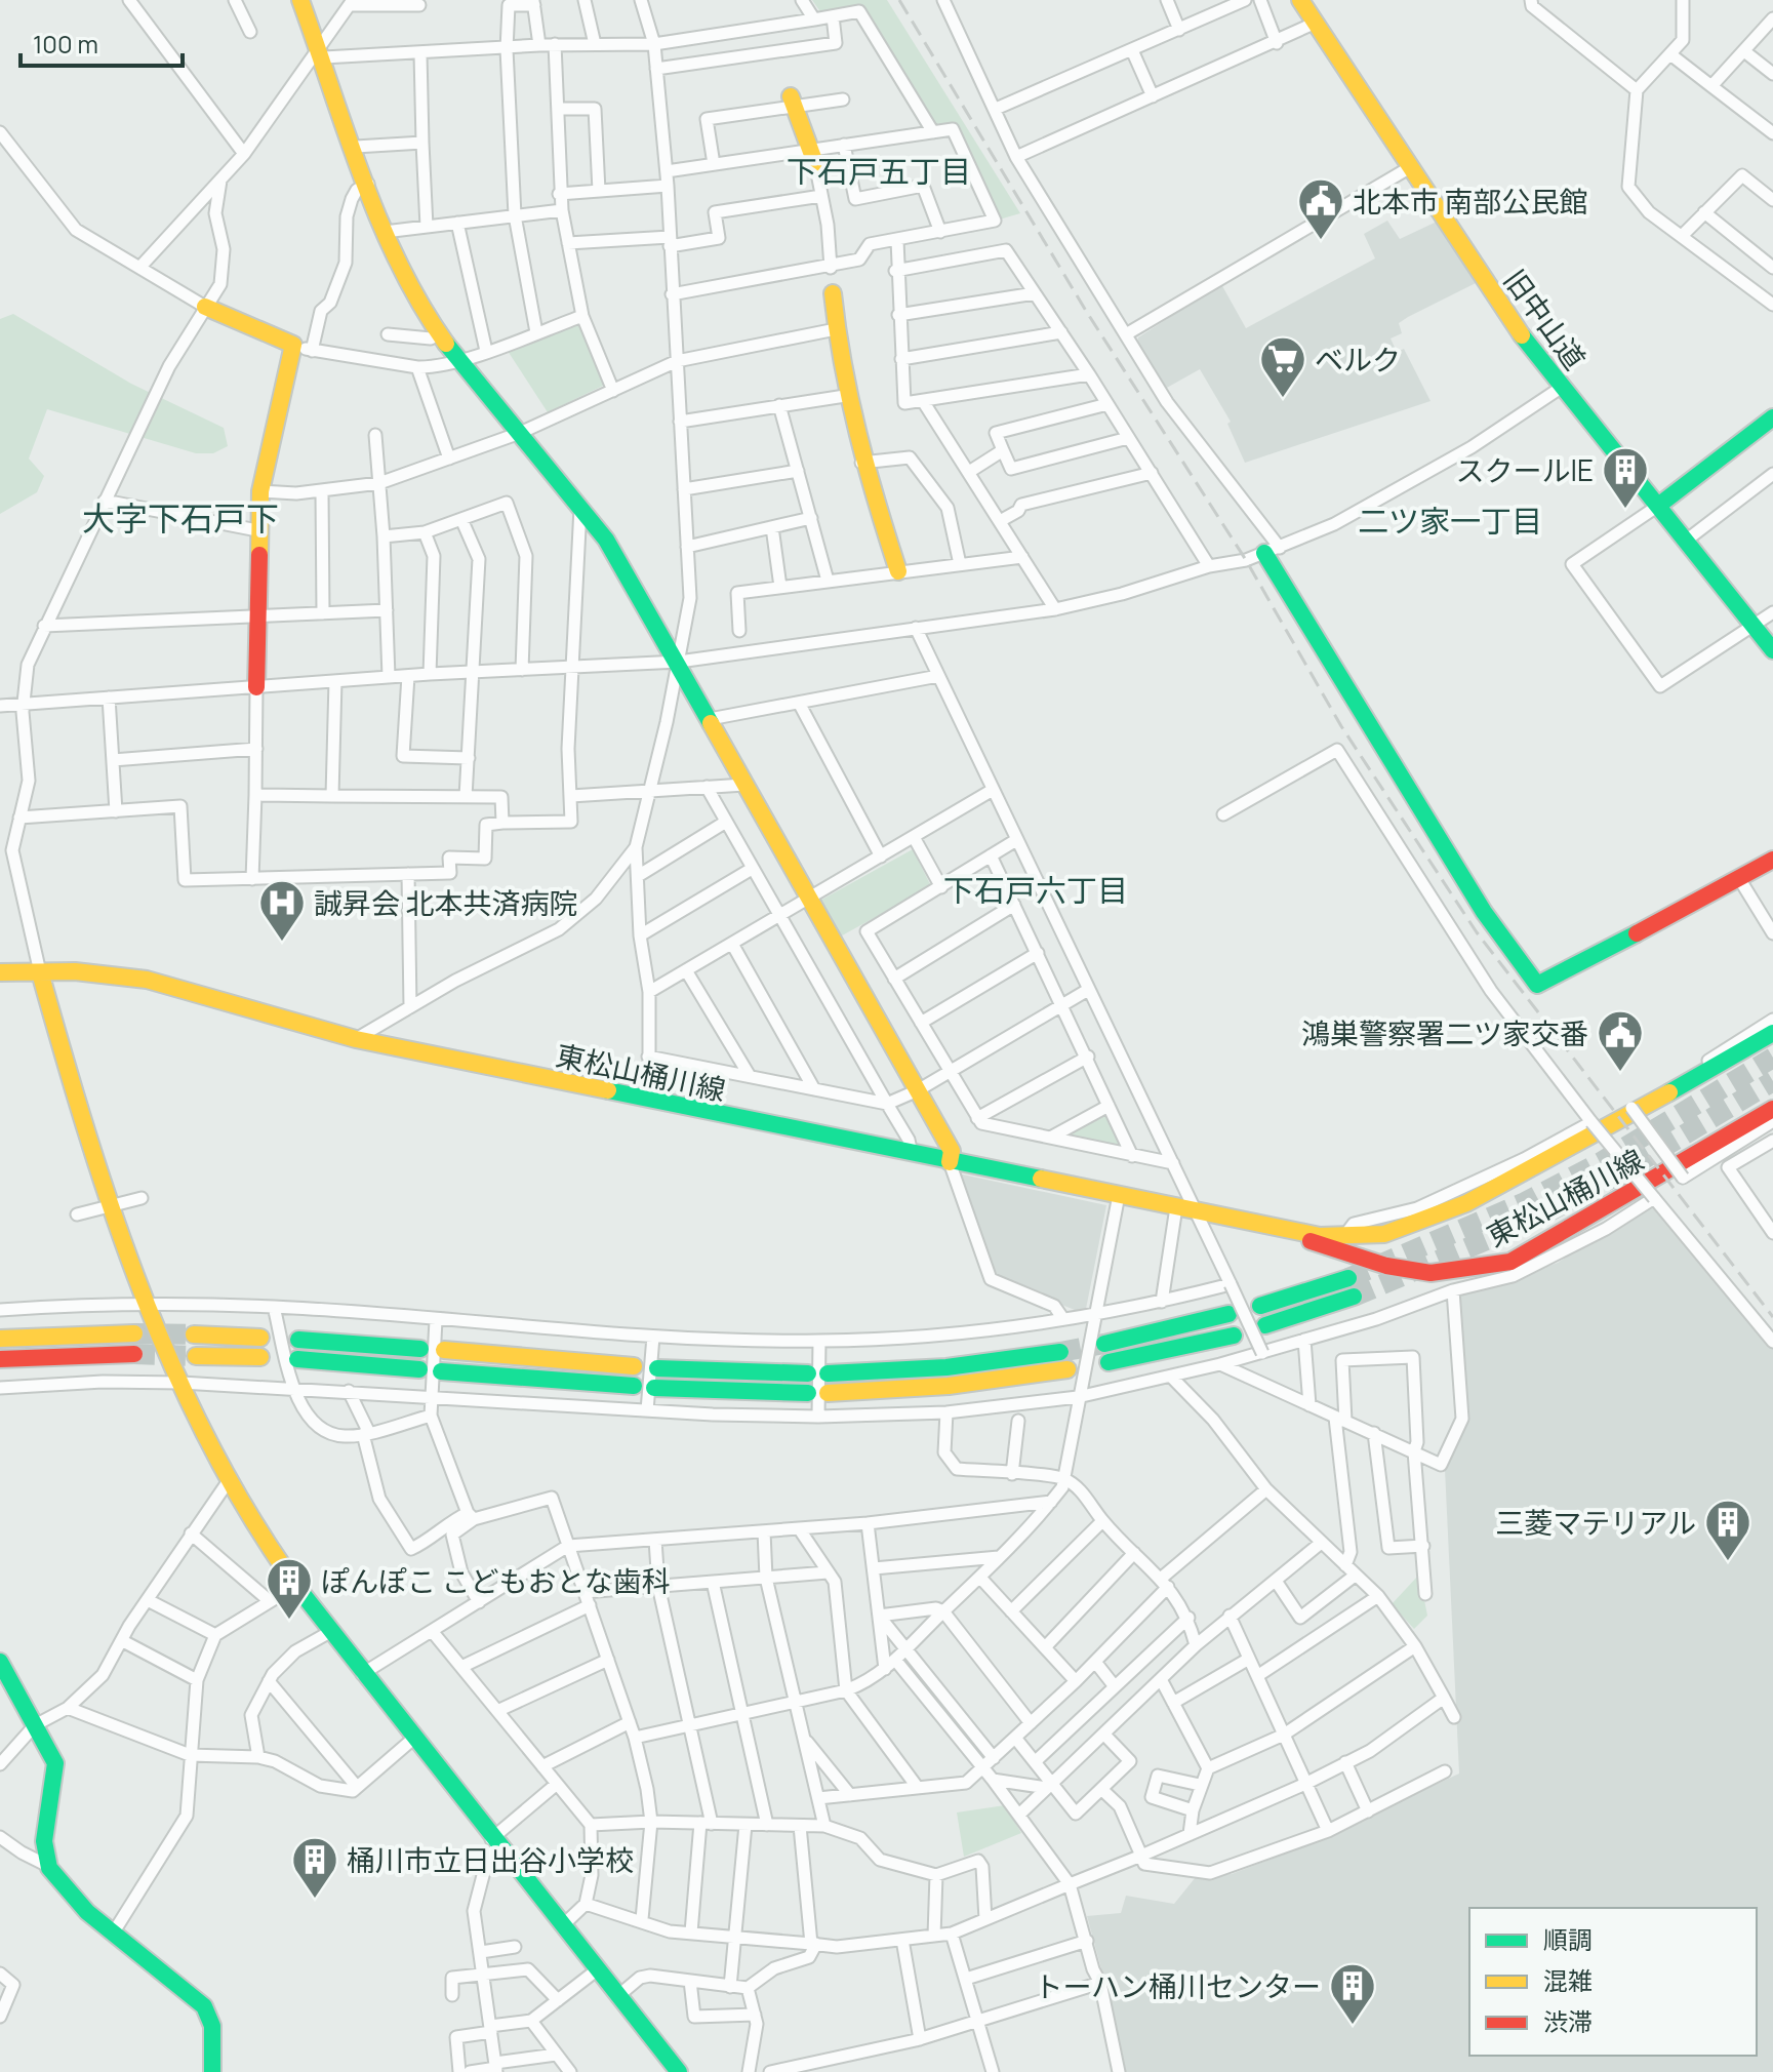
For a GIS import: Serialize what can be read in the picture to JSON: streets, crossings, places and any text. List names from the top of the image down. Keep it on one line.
{"streets":{"main road":["旧中山道","東松山桶川線"]},"districts":["下石戸五丁目","大字下石戸下","二ツ家一丁目","下石戸六丁目"],"places":{"public building":["北本市 南部公民館","鴻巣警察署二ツ家交番"],"supermarket":["ベルク"],"building":["スクールIE","三菱マテリアル","ぽんぽこ こどもおとな歯科","桶川市立日出谷小学校","トーハン桶川センター"],"hospital":["誠昇会 北本共済病院"]},"legend":["順調","混雑","渋滞"],"scale_bar":"100 m"}
